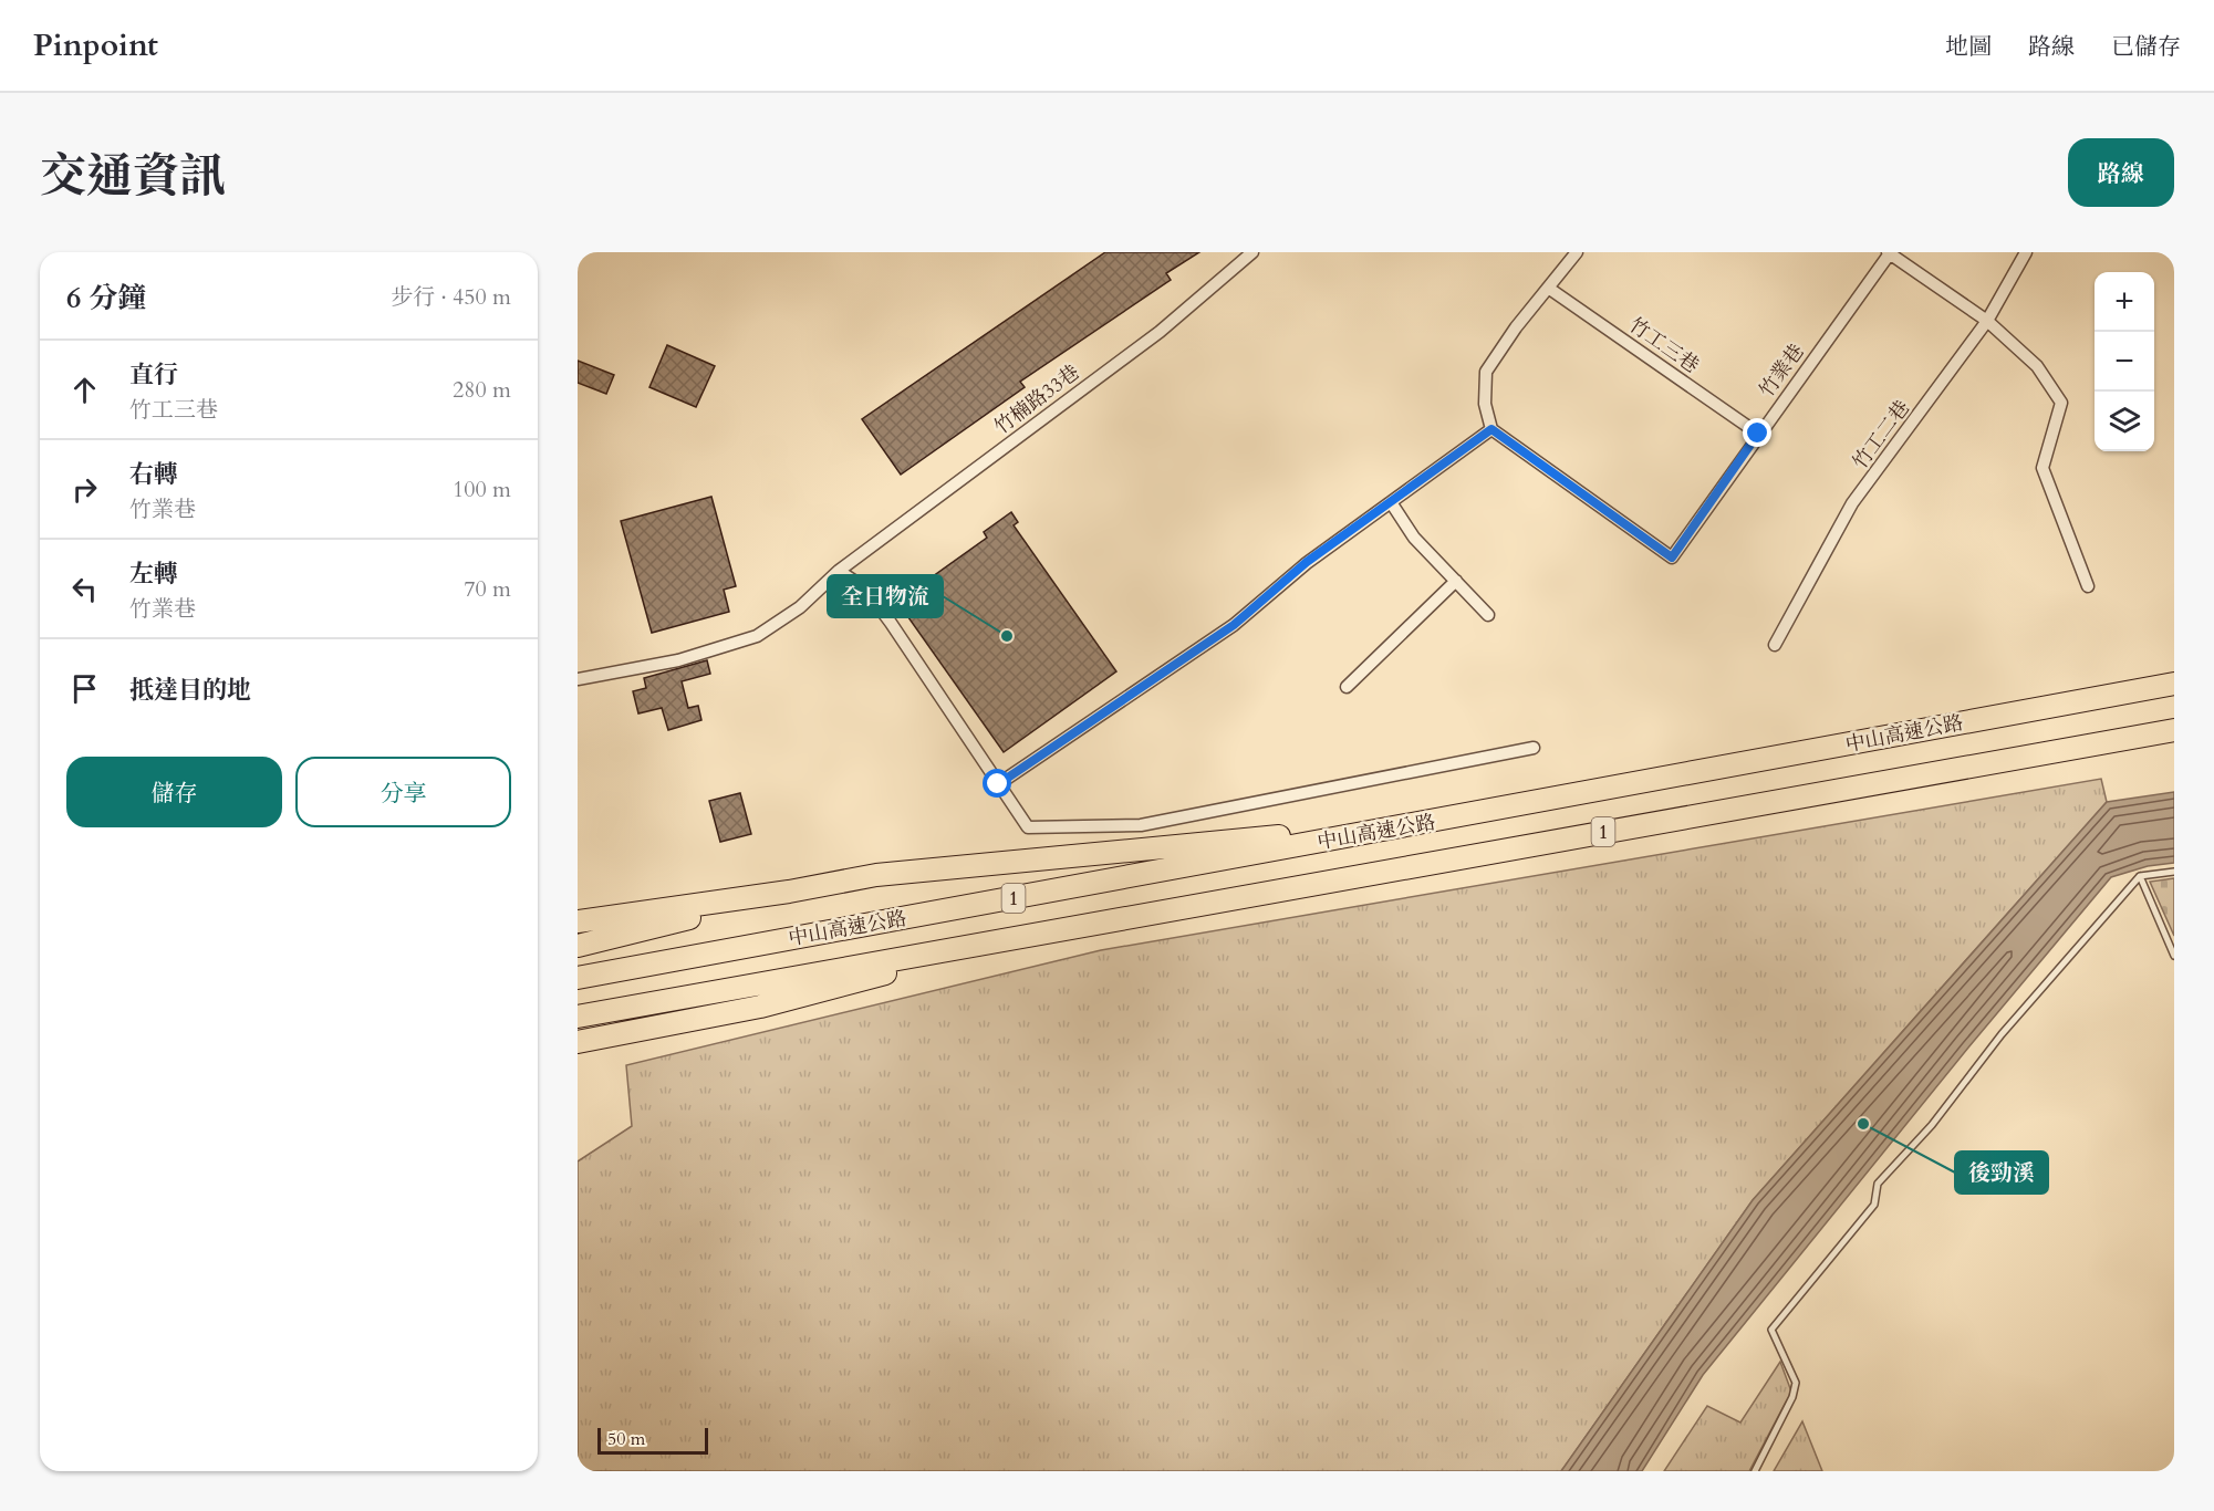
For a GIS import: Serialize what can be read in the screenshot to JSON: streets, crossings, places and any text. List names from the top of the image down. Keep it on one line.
{"streets":{"highway":["中山高速公路","1"],"street":["竹工三巷","竹業巷","竹楠路33巷","竹工二巷"]},"crossings":[["竹工三巷","竹業巷"],["竹業巷","竹工二巷"]],"places":["全日物流","後勁溪"],"scale_bar":"50 m","page":{"header":"Pinpoint","nav":["地圖","路線","已儲存"],"title":"交通資訊","buttons":["路線",["儲存","分享"]],"heading":["6 分鐘","步行 · 450 m"],"map_buttons":["+","−"],"list":[["直行","竹工三巷","280 m"],["右轉","竹業巷","100 m"],["左轉","竹業巷","70 m"],"抵達目的地"],"scale":"50 m"}}
